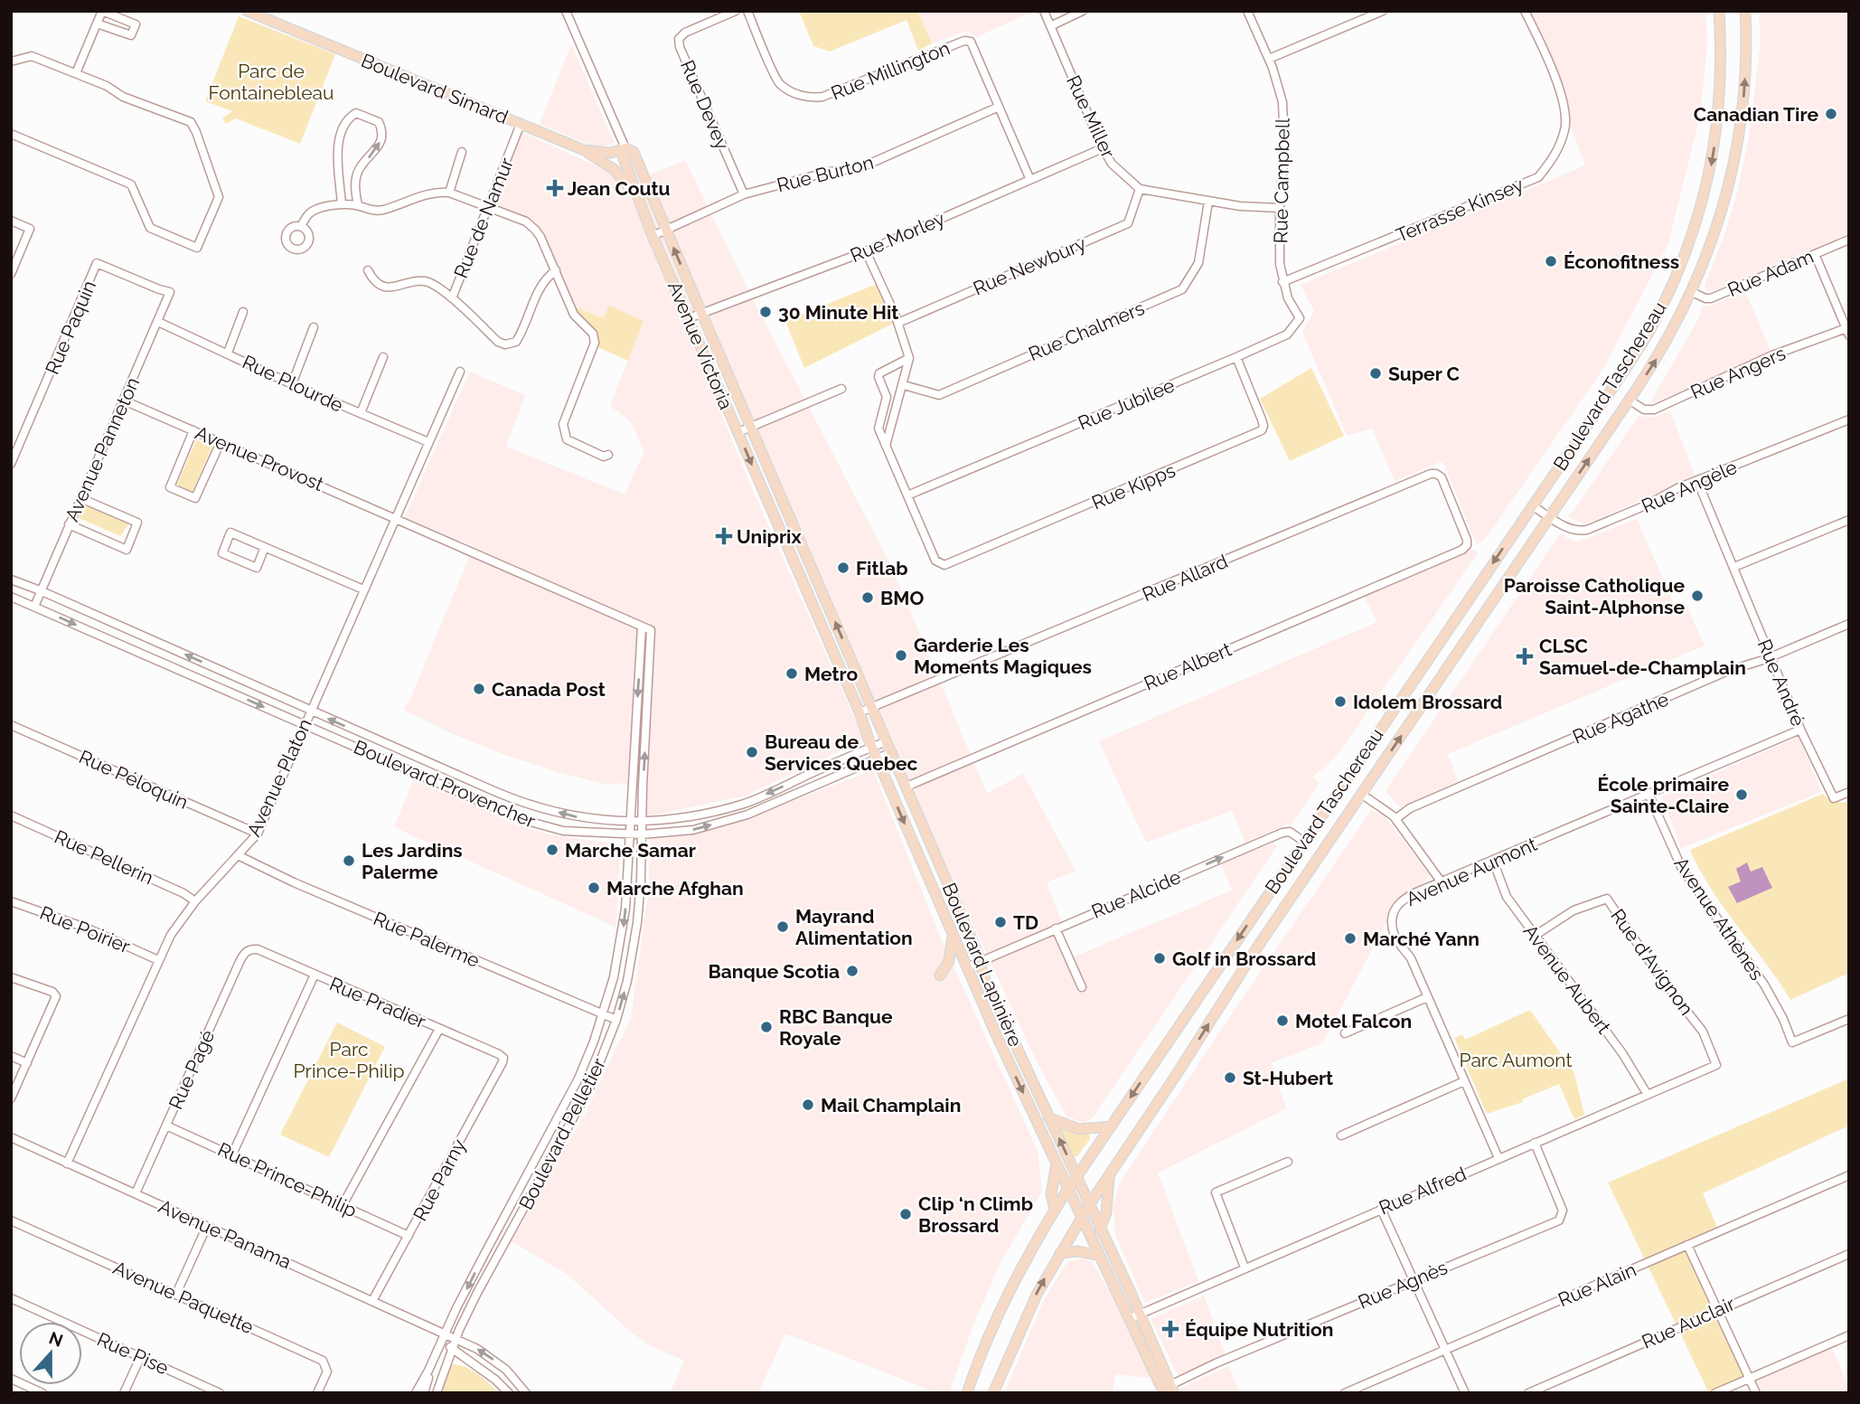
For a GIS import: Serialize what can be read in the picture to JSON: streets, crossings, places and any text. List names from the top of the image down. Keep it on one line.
{"streets":{"main road":["Boulevard Simard","Avenue Victoria","Boulevard Taschereau","Boulevard Lapinière"],"street":["Rue Millington","Rue Devey","Rue Miller","Rue Burton","Rue Campbell","Terrasse Kinsey","Rue de Namur","Rue Morley","Rue Newbury","Rue Adam","Rue Paquin","Rue Chalmers","Rue Angers","Rue Plourde","Rue Jubilee","Avenue Panneton","Avenue Provost","Rue Kipps","Rue Angèle","Rue Allard","Rue Albert","Rue André","Rue Agathe","Avenue Platon","Rue Péloquin","Boulevard Provencher","Rue Pellerin","Avenue Aumont","Rue Alcide","Avenue Athènes","Rue Poirier","Rue Palerme","Rue d'Avignon","Avenue Aubert","Rue Pradier","Rue Pagé","Boulevard Pelletier","Rue Prince-Philip","Rue Parny","Rue Alfred","Avenue Panama","Rue Agnès","Rue Alain","Avenue Paquette","Rue Auclair","Rue Pise"]},"crossings":[["Rue Millington","Rue Burton"],["Rue Millington","Rue Morley"],["Boulevard Simard","Rue de Namur"],["Boulevard Simard","Avenue Victoria"],["Rue Devey","Rue Burton"],["Rue Miller","Rue Morley"],["Rue Miller","Rue Newbury"],["Rue Burton","Avenue Victoria"],["Rue Campbell","Terrasse Kinsey"],["Rue Campbell","Rue Jubilee"],["Terrasse Kinsey","Rue Jubilee"],["Rue Morley","Avenue Victoria"],["Rue Adam","Boulevard Taschereau"],["Rue Paquin","Avenue Panneton"],["Avenue Victoria","Boulevard Lapinière"],["Rue Angers","Boulevard Taschereau"],["Rue Plourde","Avenue Panneton"],["Rue Plourde","Avenue Platon"],["Boulevard Taschereau","Rue Angèle"],["Boulevard Taschereau","Rue Alcide"],["Boulevard Taschereau","Boulevard Lapinière"],["Rue Jubilee","Rue Kipps"],["Avenue Panneton","Avenue Provost"],["Avenue Panneton","Boulevard Provencher"],["Avenue Provost","Avenue Platon"],["Avenue Provost","Boulevard Pelletier"],["Rue Angèle","Rue André"],["Rue Allard","Rue Albert"],["Rue Allard","Boulevard Lapinière"],["Rue Albert","Boulevard Lapinière"],["Rue André","Rue Agathe"],["Rue André","Avenue Aumont"],["Avenue Platon","Rue Péloquin"],["Avenue Platon","Boulevard Provencher"],["Avenue Platon","Rue Pellerin"],["Avenue Platon","Rue Poirier"],["Avenue Platon","Rue Palerme"],["Avenue Platon","Avenue Panama"],["Boulevard Provencher","Boulevard Lapinière"],["Boulevard Provencher","Boulevard Pelletier"],["Avenue Aumont","Avenue Athènes"],["Avenue Aumont","Avenue Aubert"],["Avenue Aumont","Rue Alfred"],["Rue Alcide","Boulevard Lapinière"],["Rue Palerme","Boulevard Pelletier"],["Rue d'Avignon","Avenue Aubert"],["Rue d'Avignon","Rue Alfred"],["Boulevard Lapinière","Rue Alfred"],["Boulevard Lapinière","Rue Agnès"],["Avenue Aubert","Rue Alfred"],["Rue Pradier","Rue Pagé"],["Rue Pradier","Rue Parny"],["Rue Pagé","Rue Prince-Philip"],["Rue Pagé","Avenue Panama"],["Boulevard Pelletier","Avenue Panama"],["Rue Prince-Philip","Rue Parny"],["Rue Parny","Avenue Panama"],["Rue Alfred","Rue Agnès"]],"one_way":["Rue Alcide"],"parks":["Parc de Fontainebleau","Parc Prince-Philip","Parc Aumont"],"places":{"other":["Canadian Tire","Éconofitness","30 Minute Hit","Super C","Fitlab","Paroisse Catholique Saint-Alphonse","BMO","Garderie Les Moments Magiques","Metro","Canada Post","Idolem Brossard","Bureau de Services Quebec","École primaire Sainte-Claire","Marche Samar","Les Jardins Palerme","Marche Afghan","TD","Mayrand Alimentation","Marché Yann","Golf in Brossard","Banque Scotia","Motel Falcon","RBC Banque Royale","St-Hubert","Mail Champlain","Clip ‘n Climb Brossard"],"health":["Jean Coutu","Uniprix","CLSC Samuel-de-Champlain","Équipe Nutrition"]},"north":"top"}
